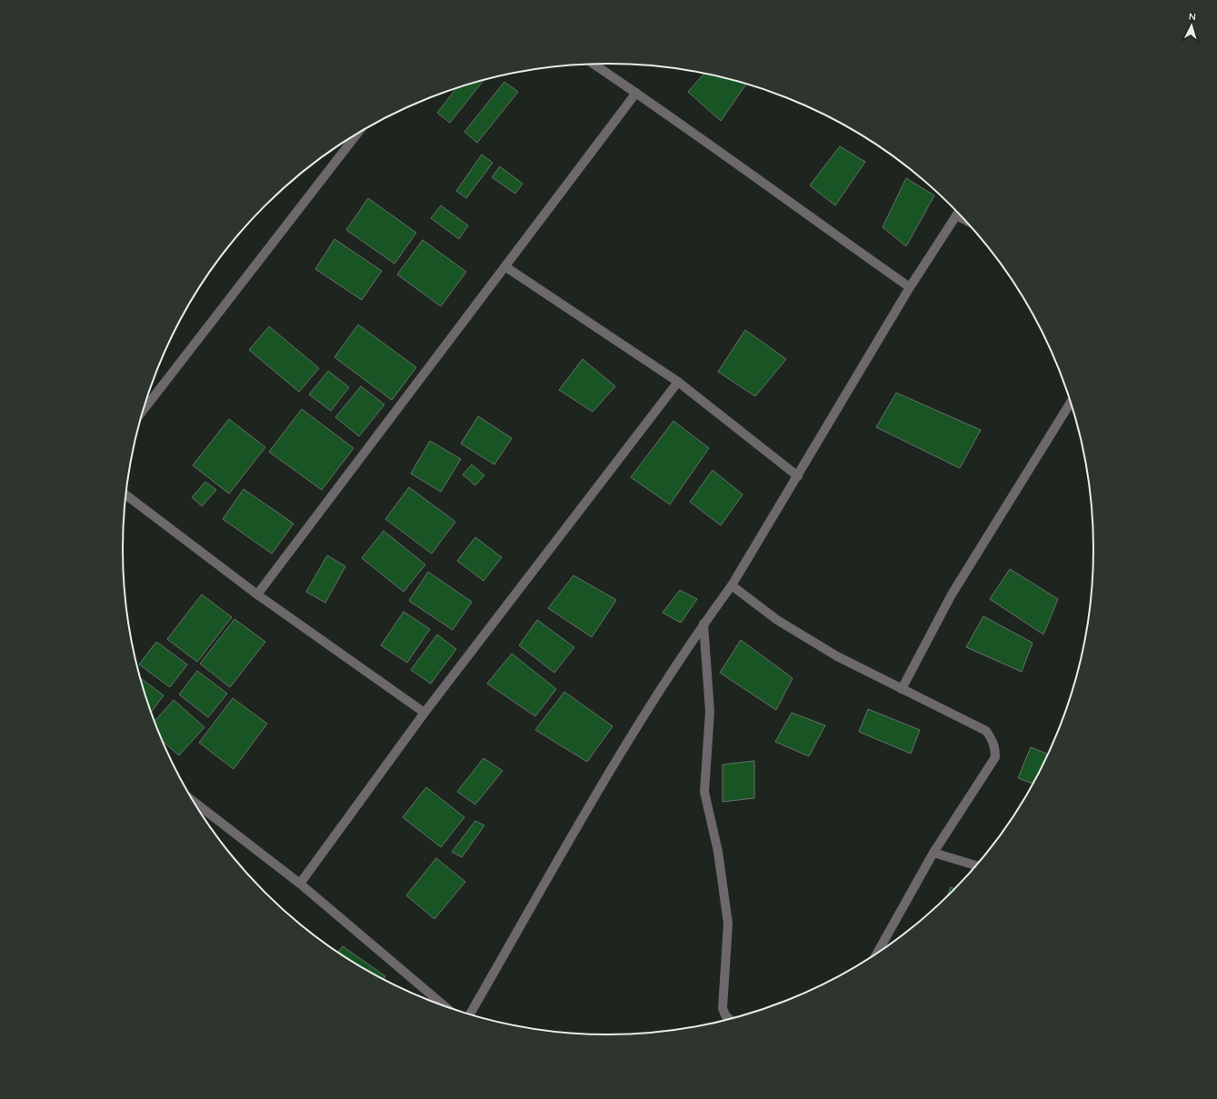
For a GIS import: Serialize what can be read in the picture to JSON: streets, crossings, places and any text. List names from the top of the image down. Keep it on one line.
{"north":"top"}
